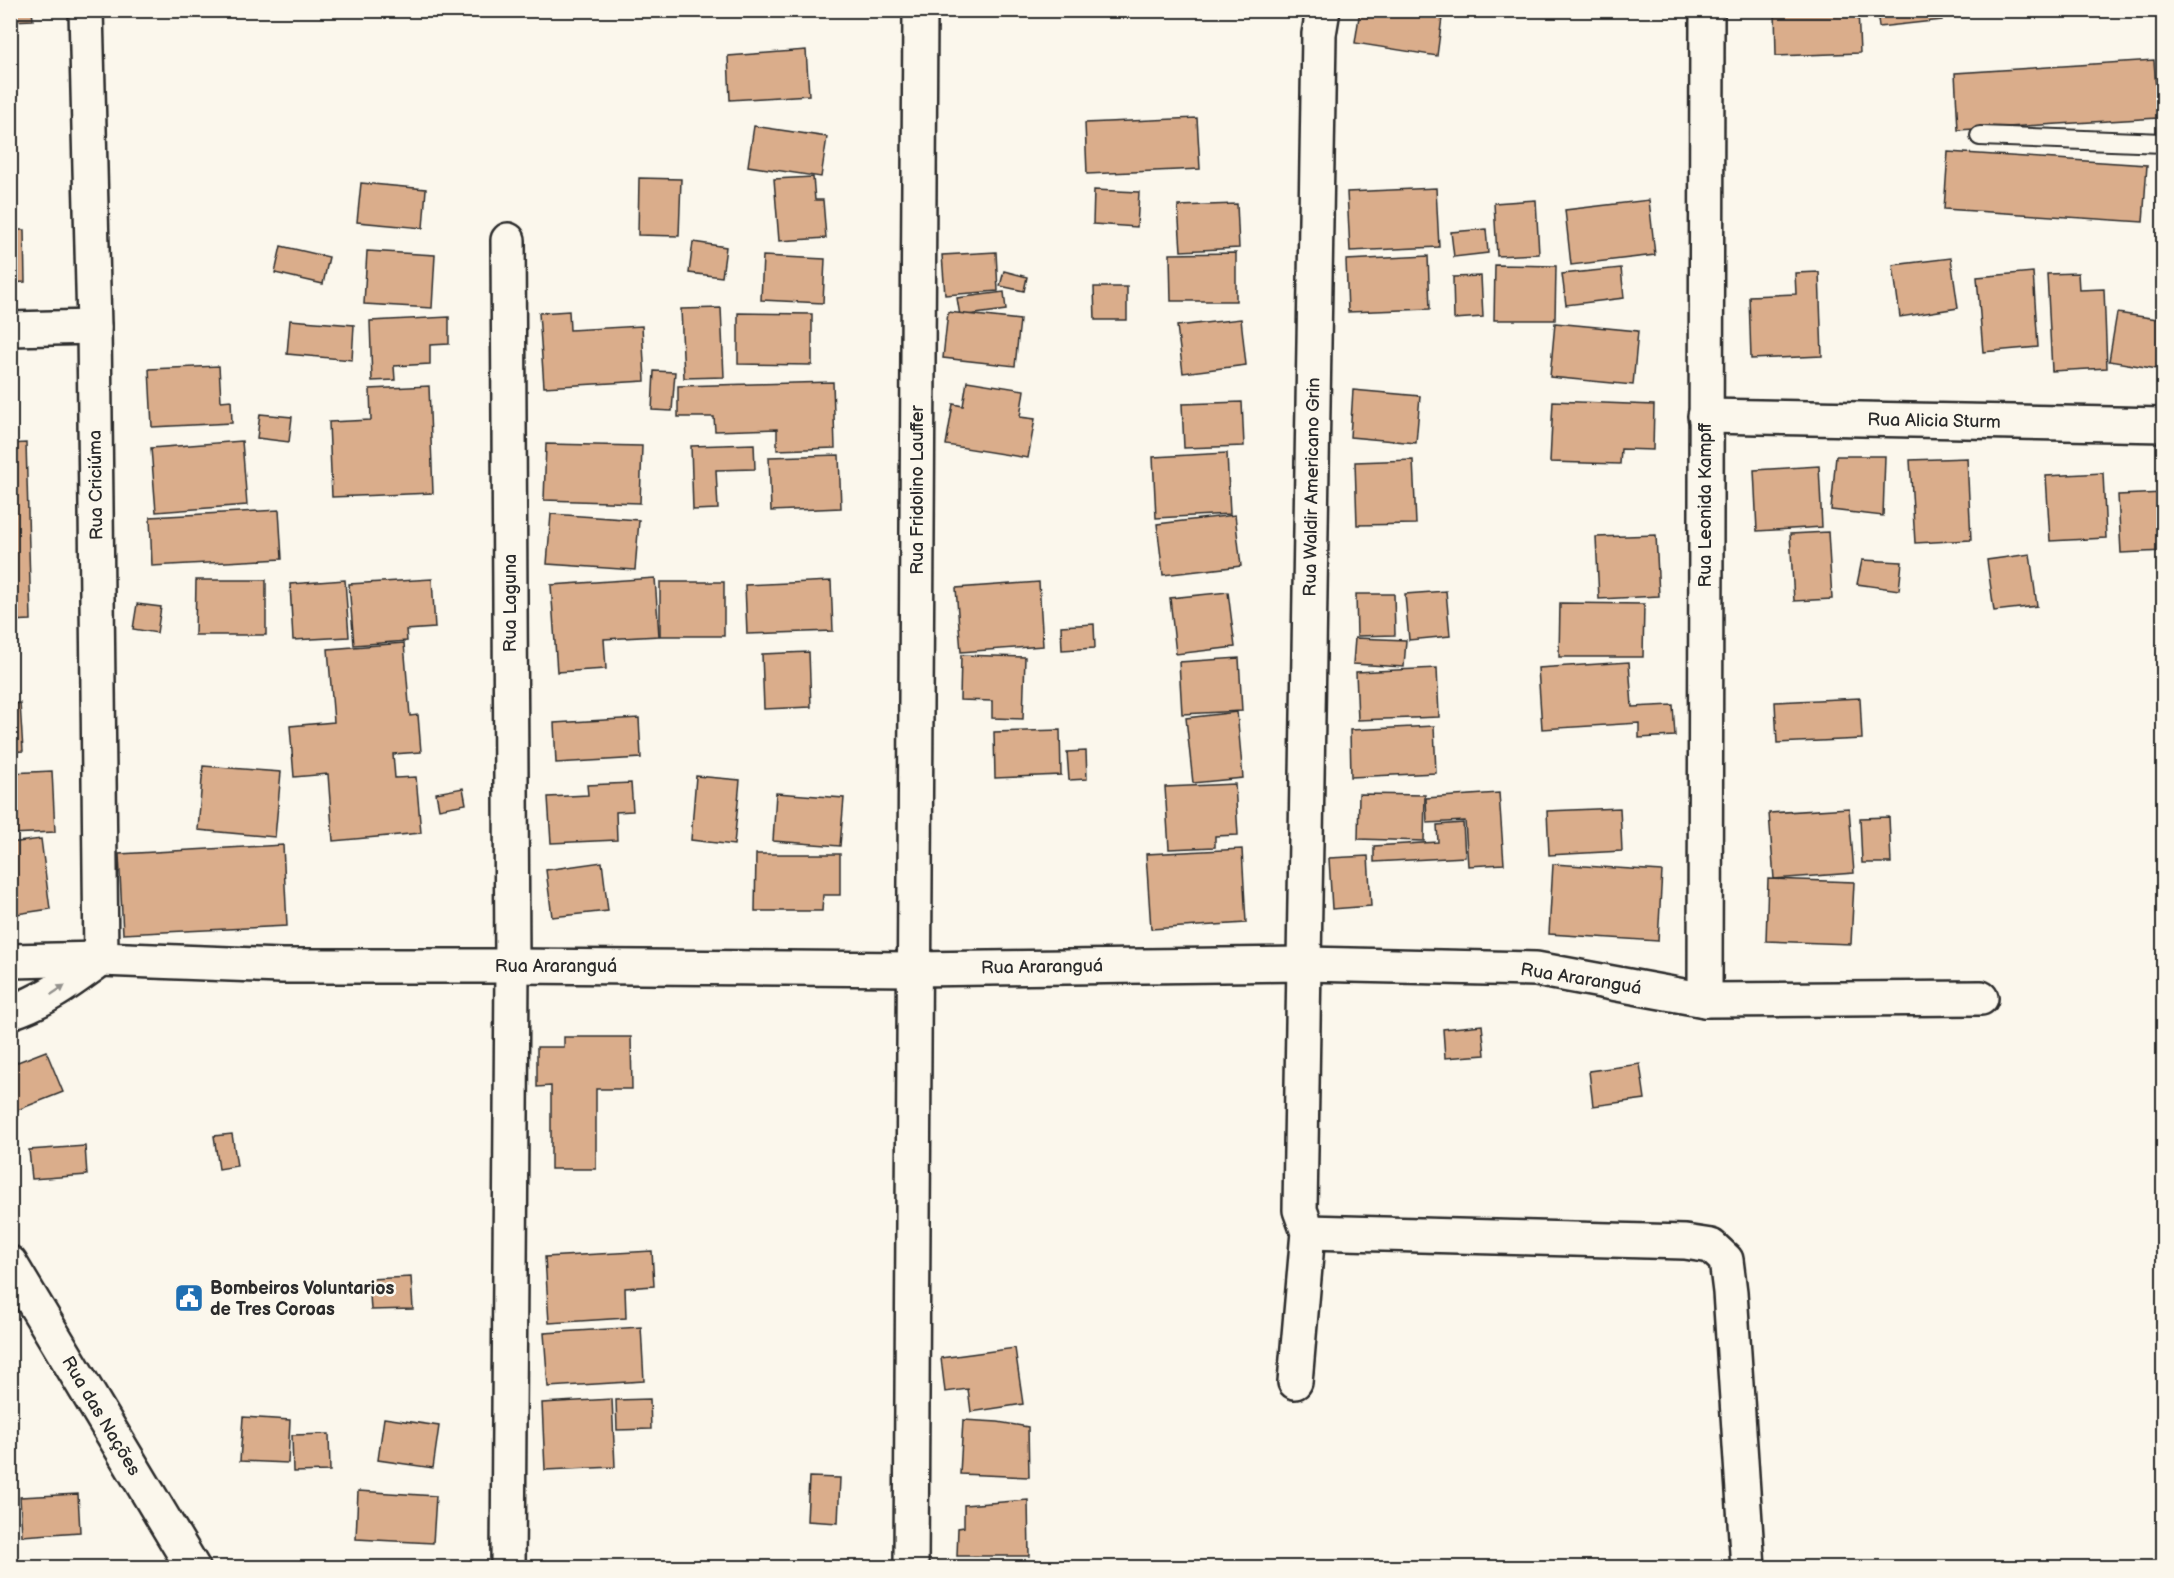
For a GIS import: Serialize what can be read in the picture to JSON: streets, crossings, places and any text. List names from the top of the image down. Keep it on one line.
{"streets":{"street":["Rua Alicia Sturm","Rua Criciúma","Rua Waldir Americano Grin","Rua Fridolino Lauffer","Rua Leonida Kampff","Rua Laguna","Rua Araranguá","Rua das Nações"]},"crossings":[["Rua Alicia Sturm","Rua Leonida Kampff"],["Rua Criciúma","Rua Araranguá"],["Rua Waldir Americano Grin","Rua Araranguá"],["Rua Fridolino Lauffer","Rua Araranguá"],["Rua Leonida Kampff","Rua Araranguá"],["Rua Laguna","Rua Araranguá"]],"places":{"public building":["Bombeiros Voluntarios de Tres Coroas"]}}
